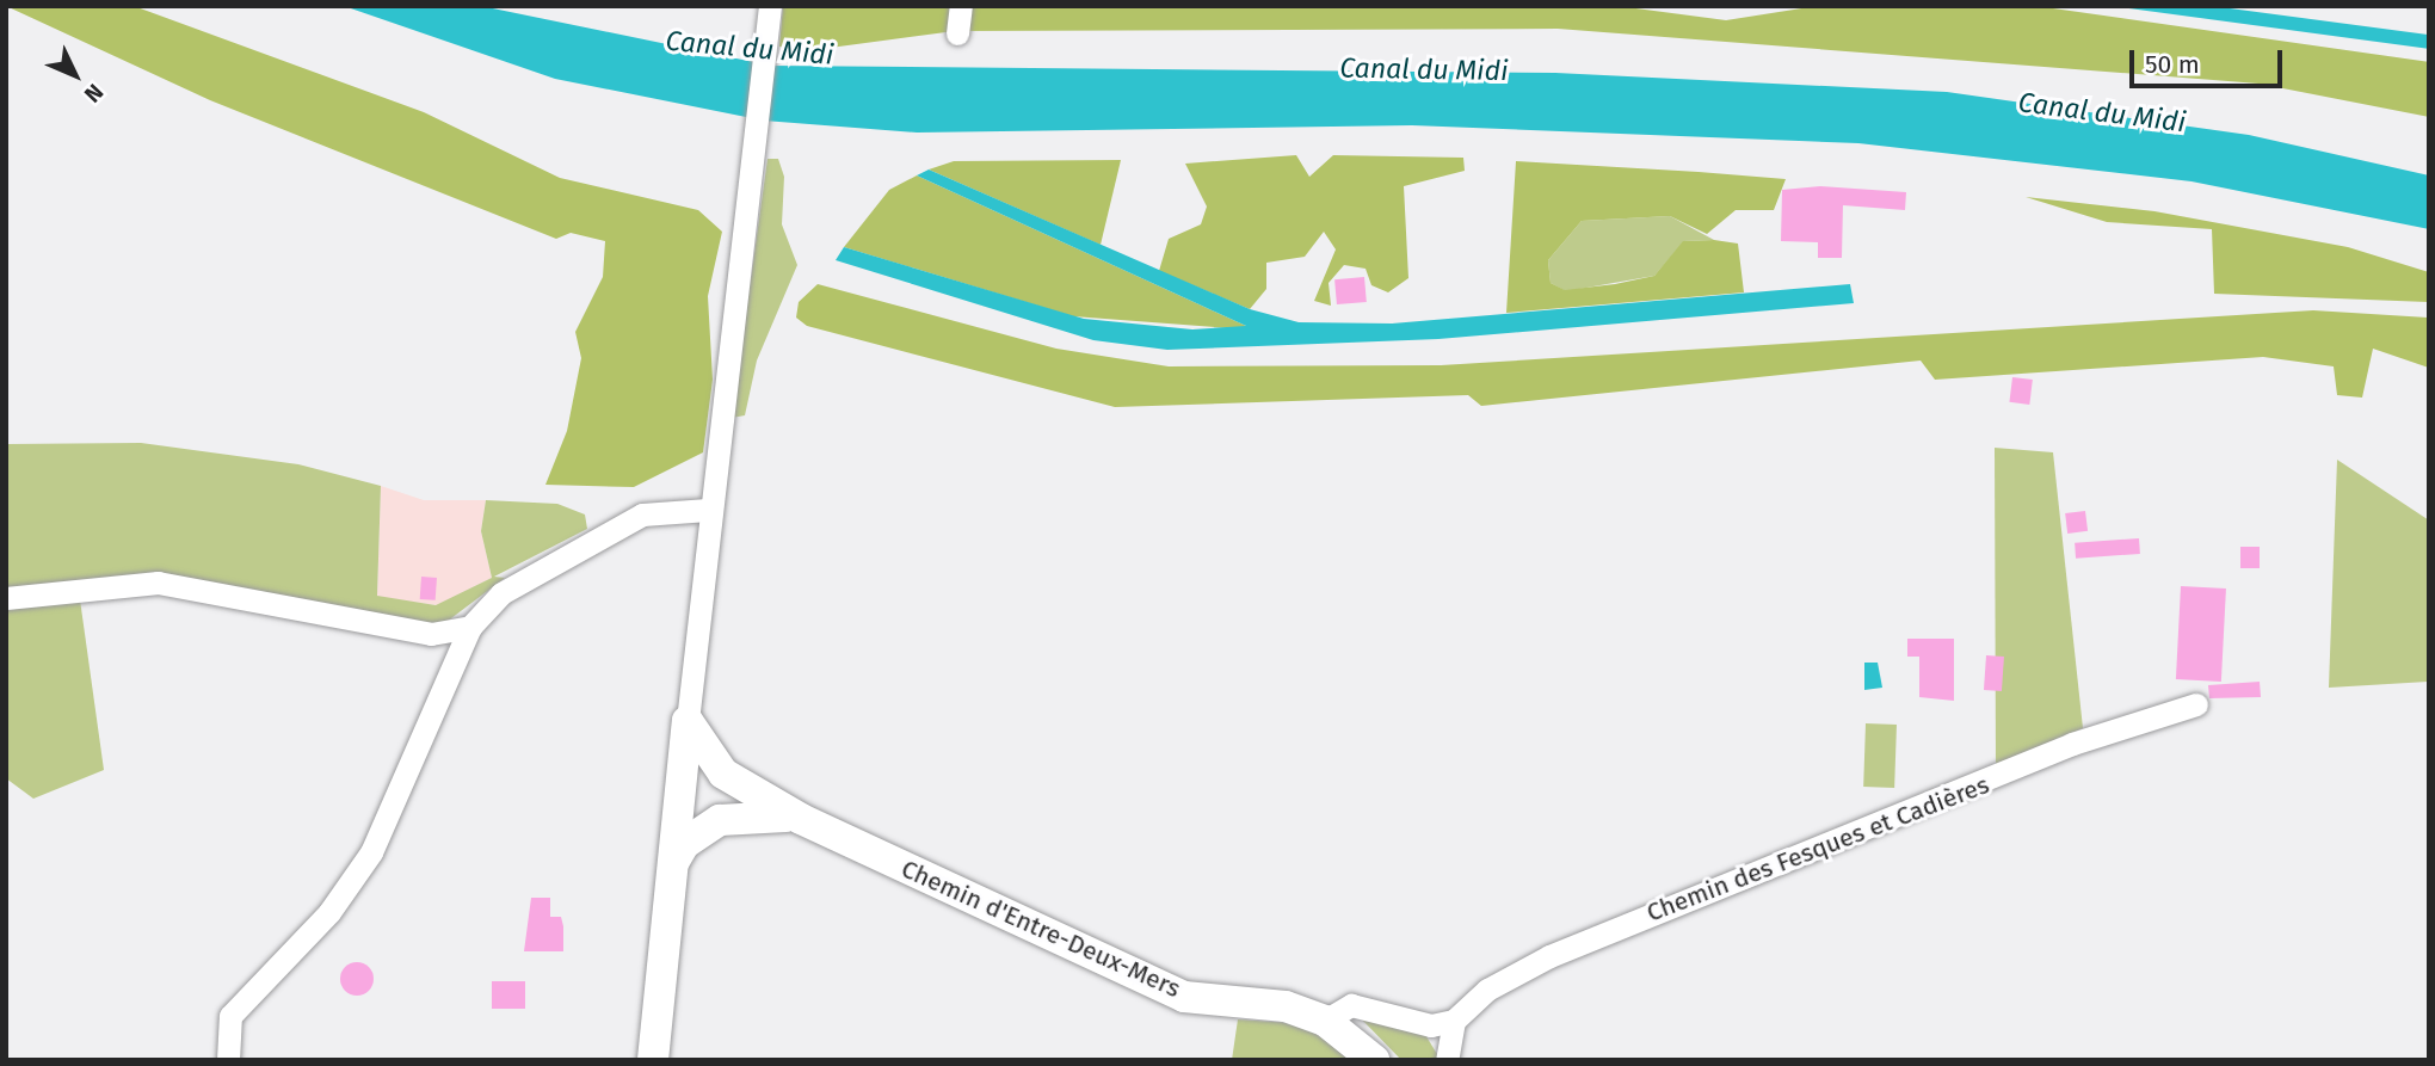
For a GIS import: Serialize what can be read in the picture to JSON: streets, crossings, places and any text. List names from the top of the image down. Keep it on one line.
{"streets":{"street":["Chemin des Fesques et Cadières","Chemin d'Entre-Deux-Mers"]},"water":["Canal du Midi"],"scale_bar":"50 m","north":"bottom right"}
